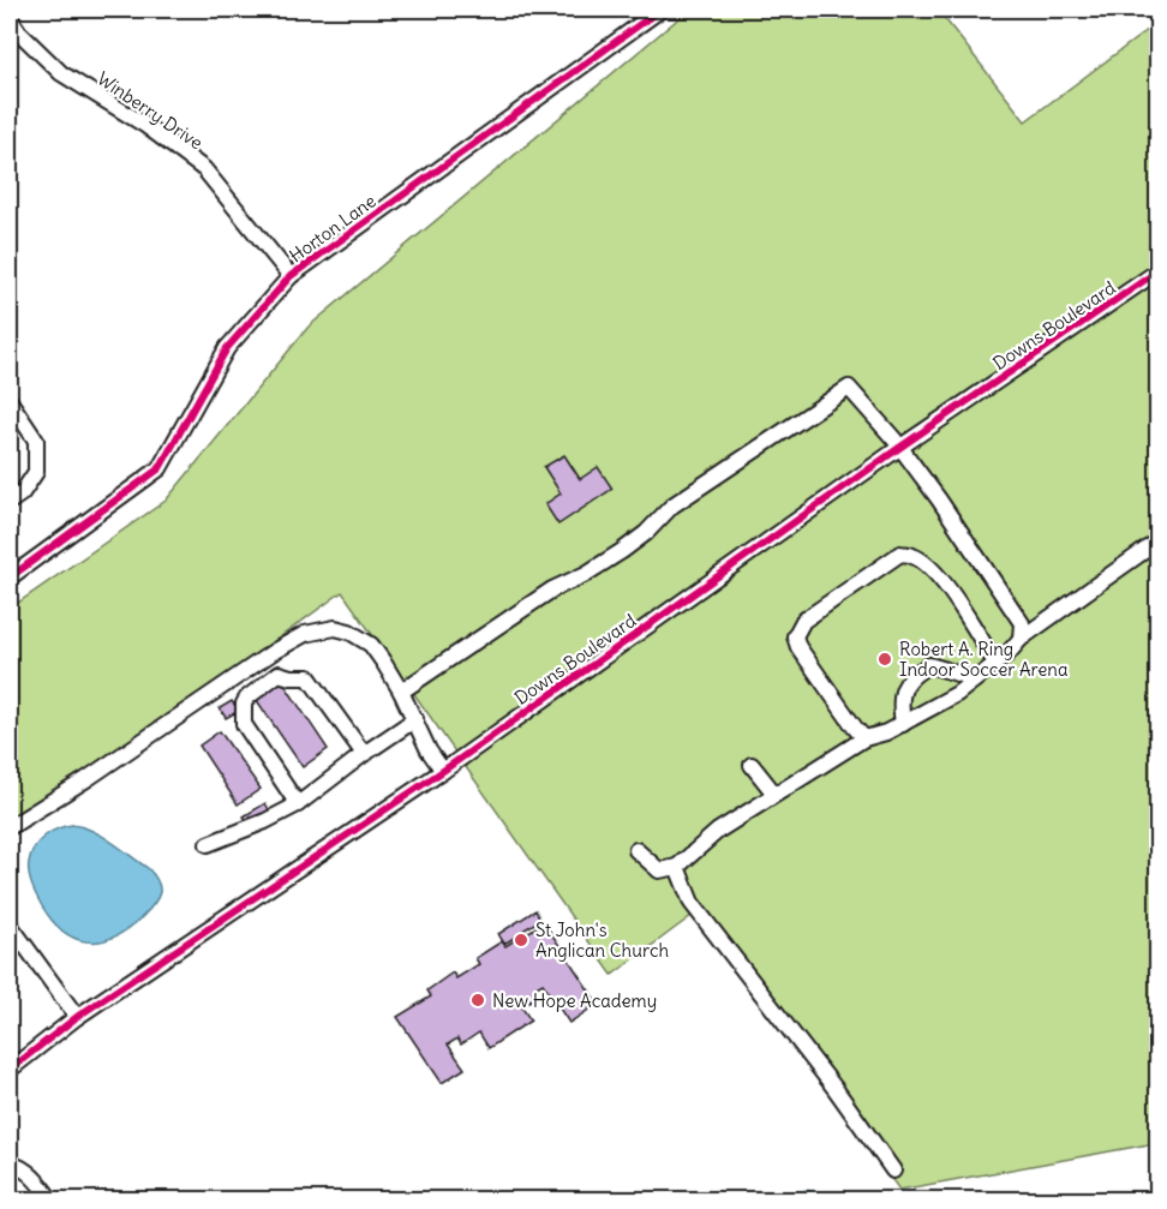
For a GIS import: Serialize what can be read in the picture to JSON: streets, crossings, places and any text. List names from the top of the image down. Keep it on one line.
{"streets":{"street":["Winberry Drive","Horton Lane","Downs Boulevard"]},"crossings":[["Winberry Drive","Horton Lane"]],"places":["Robert A. Ring Indoor Soccer Arena","St John's Anglican Church","New Hope Academy"]}
